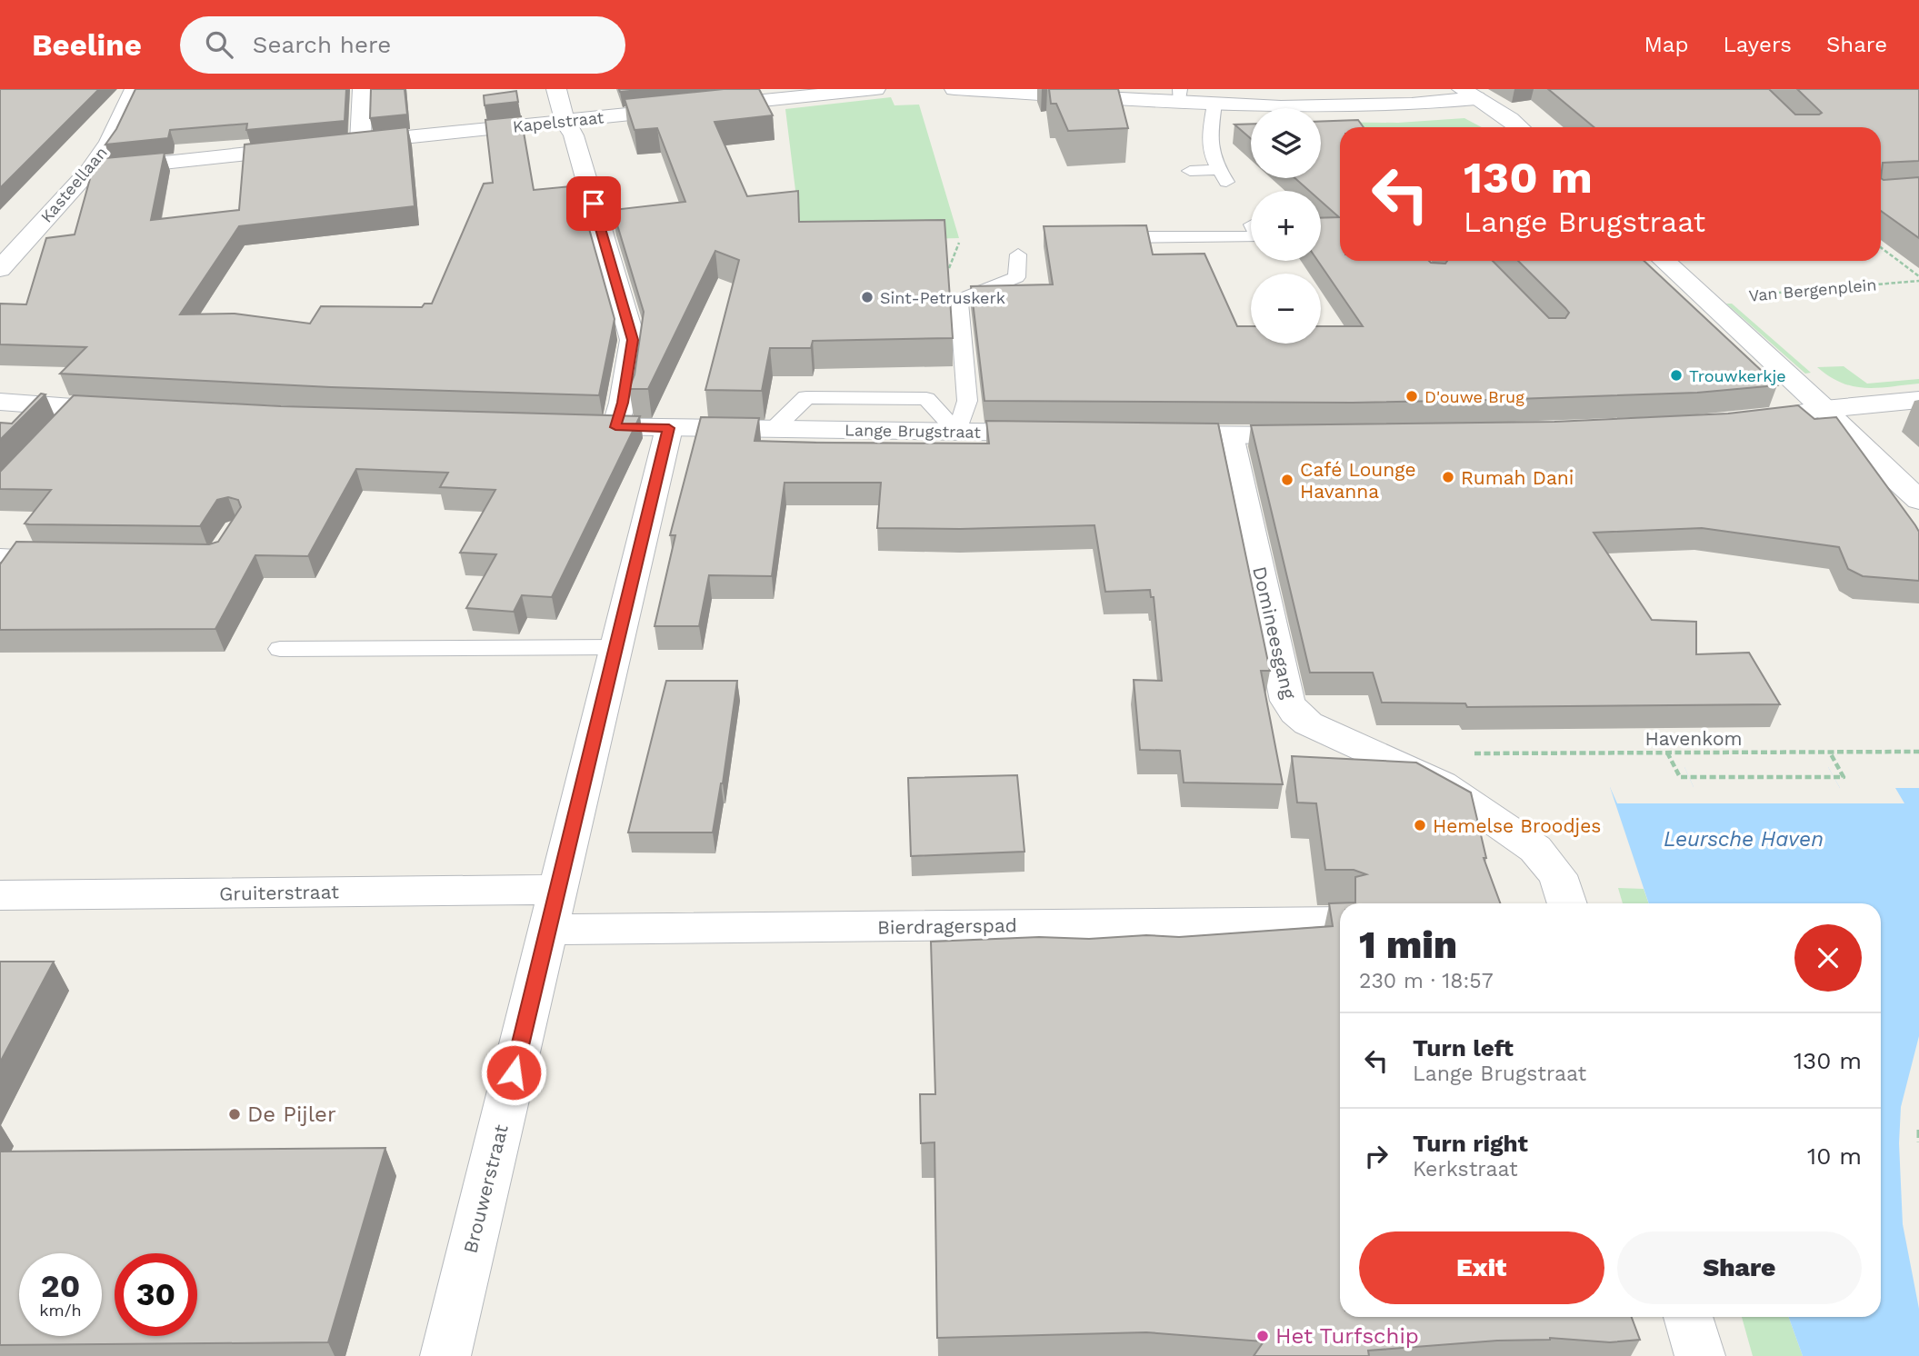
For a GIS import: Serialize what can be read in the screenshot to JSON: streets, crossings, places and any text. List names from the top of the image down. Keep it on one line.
{"streets":{"street":["Kapelstraat","Kasteellaan","Van Bergenplein","Lange Brugstraat","Domineesgang","Gruiterstraat","Bierdragerspad","Brouwerstraat"],"path":["Havenkom"]},"crossings":[["Lange Brugstraat","Brouwerstraat"],["Gruiterstraat","Bierdragerspad"],["Gruiterstraat","Brouwerstraat"],["Bierdragerspad","Brouwerstraat"]],"water":["Leursche Haven"],"places":["Sint-Petruskerk","Trouwkerkje","D'ouwe Brug","Rumah Dani","Café Lounge Havanna","Hemelse Broodjes","De Pijler","Het Turfschip"],"page":{"header":"Beeline","search":"Search here","nav":["Map","Layers","Share"],"map_buttons":["+","−"],"turn":["130 m","Lange Brugstraat"],"heading":["1 min","230 m · 18:57"],"list":[{"name":"Turn left","note":"Lange Brugstraat","value":"130 m"},{"name":"Turn right","note":"Kerkstraat","value":"10 m"}],"buttons":["Exit","Share"],"speed":"20 km/h","limit":"30"}}
